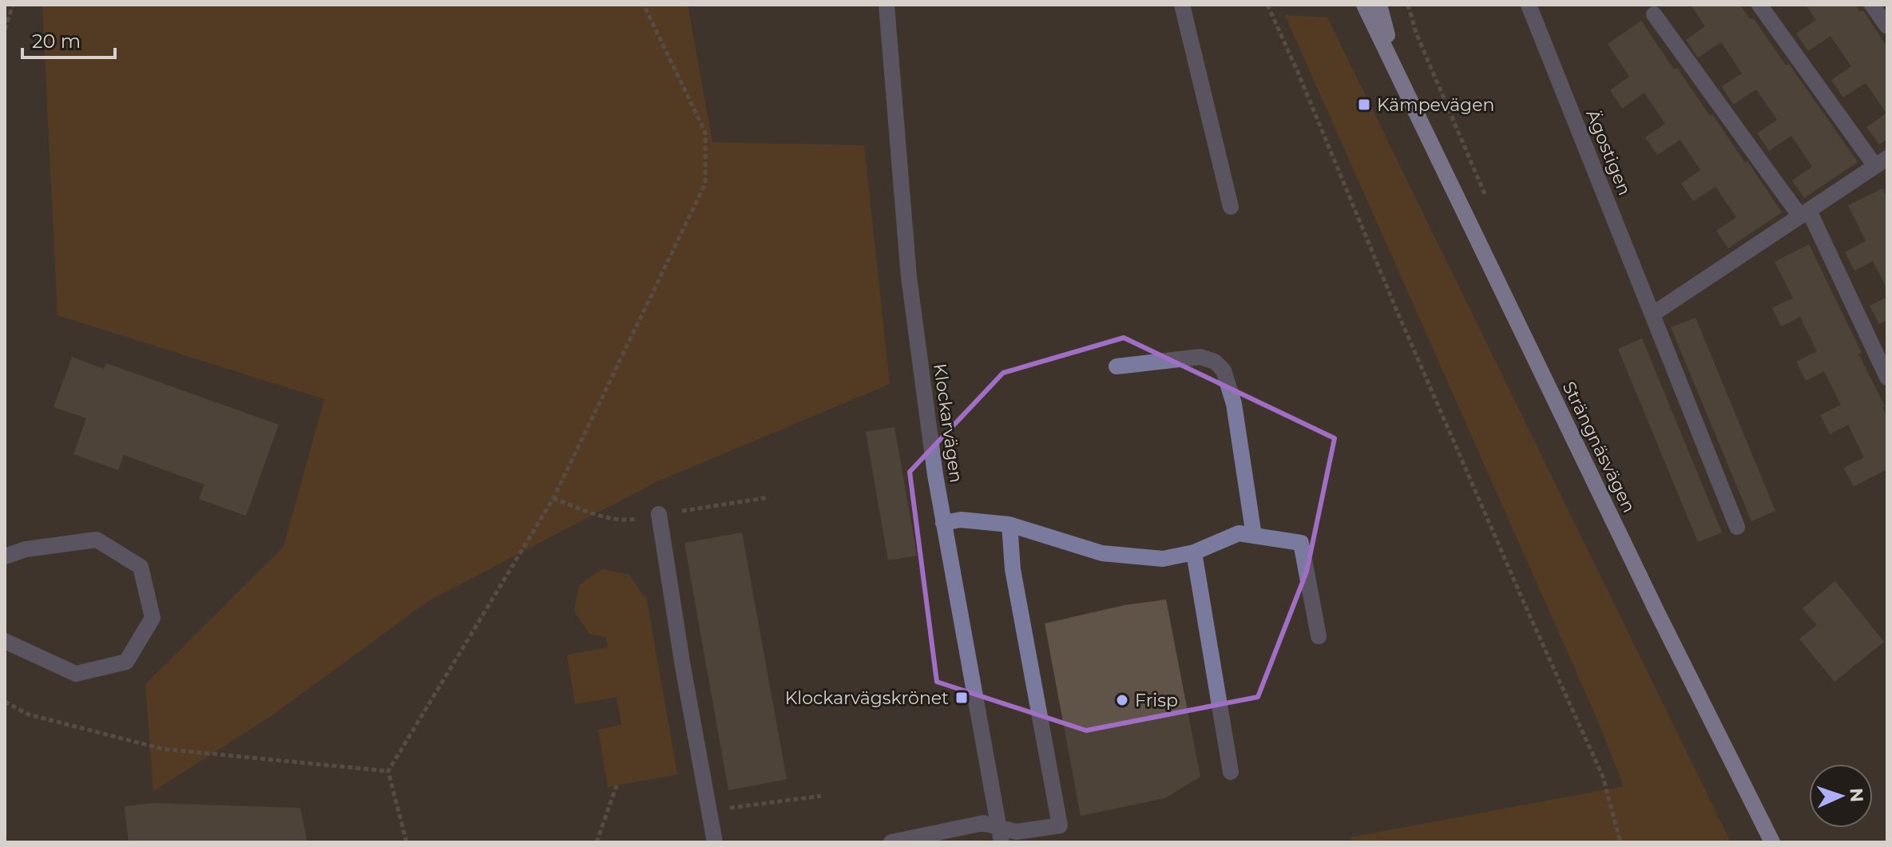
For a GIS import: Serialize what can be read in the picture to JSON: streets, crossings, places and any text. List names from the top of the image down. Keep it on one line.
{"streets":{"main road":["Strängnäsvägen"],"street":["Ägostigen","Klockarvägen"]},"places":{"transit":["Kämpevägen","Klockarvägskrönet"],"other":["Frisp"]},"scale_bar":"20 m","north":"right"}
